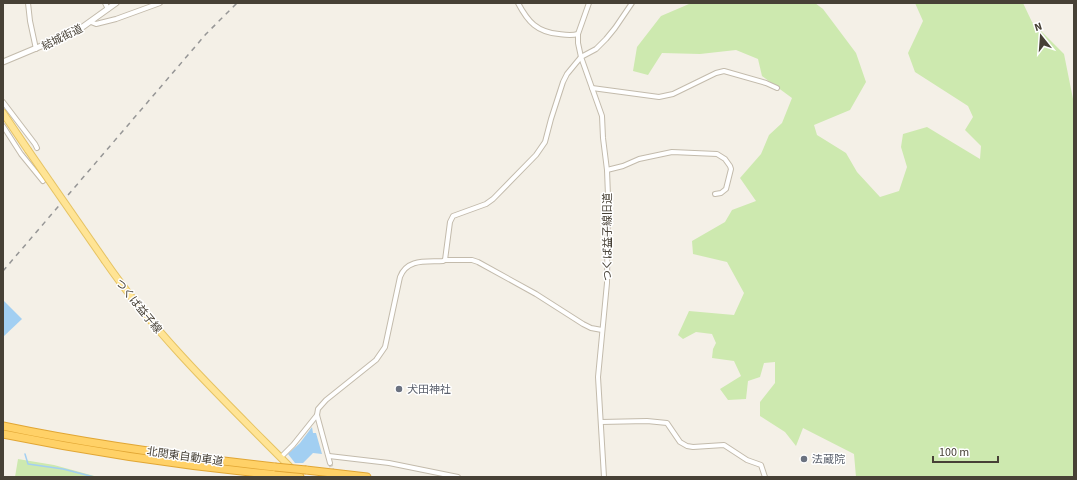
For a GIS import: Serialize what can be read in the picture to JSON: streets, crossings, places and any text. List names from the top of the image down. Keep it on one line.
{"streets":{"highway":["北関東自動車道"],"main road":["つくば益子線"],"street":["結城街道","つくば益子線旧道"]},"crossings":[["つくば益子線","北関東自動車道"]],"places":["犬田神社","法蔵院"],"scale_bar":"100 m","north":"top"}
